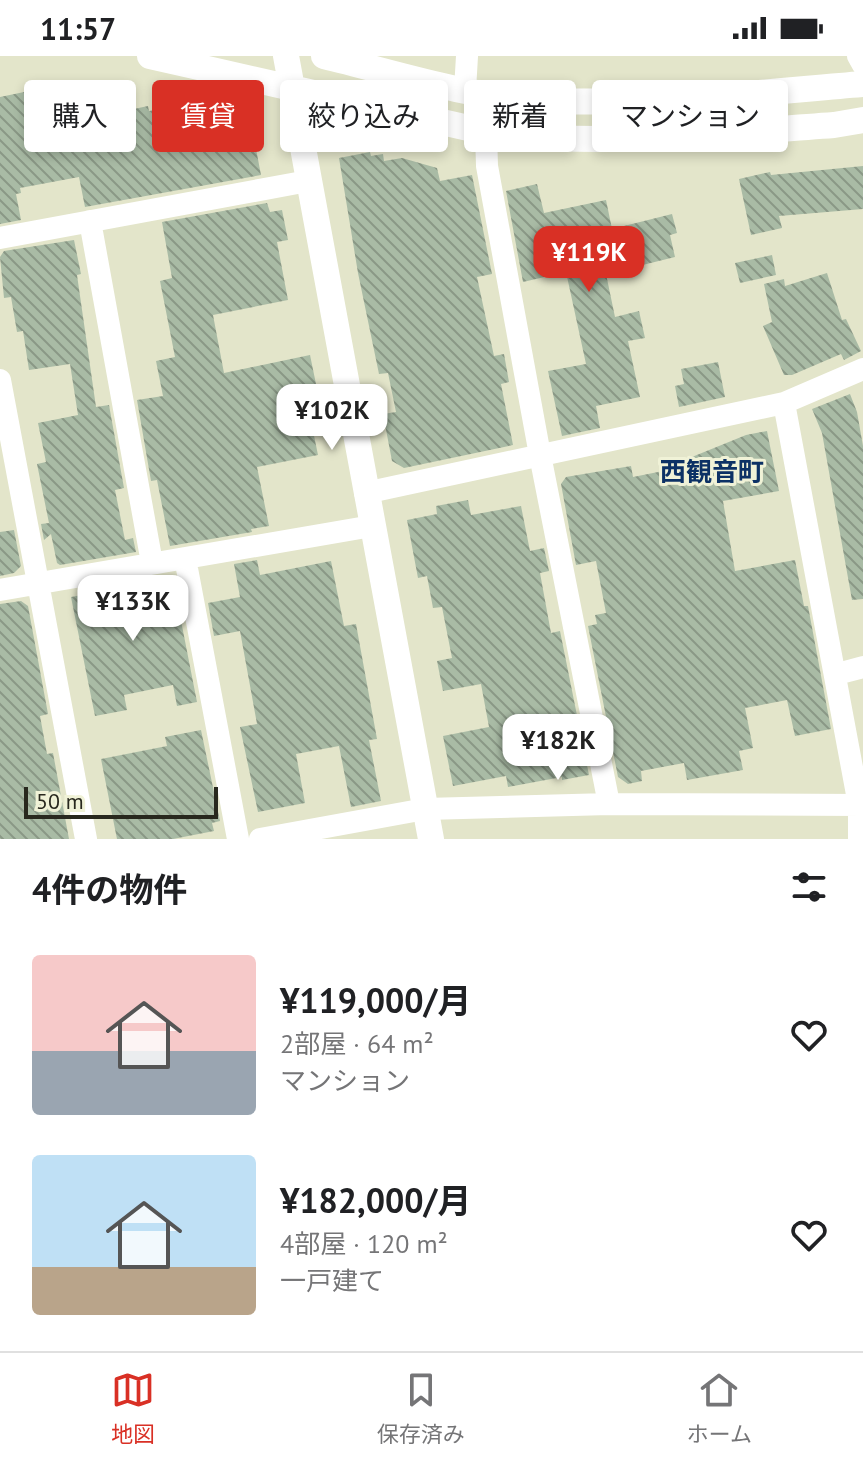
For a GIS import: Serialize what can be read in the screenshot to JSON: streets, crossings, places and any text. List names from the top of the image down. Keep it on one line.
{"districts":["西観音町"],"scale_bar":"50 m","page":{"status":"11:57","chip":["購入","賃貸","絞り込み","新着","マンション"],"price":["¥119K","¥102K","¥133K","¥182K"],"scale":"50 m","heading":"4件の物件","list":[{"name":"¥119,000/月","note":"2部屋 · 64 m² · マンション"},{"name":"¥182,000/月","note":"4部屋 · 120 m² · 一戸建て"}],"tabs":["地図","保存済み","ホーム"]}}
